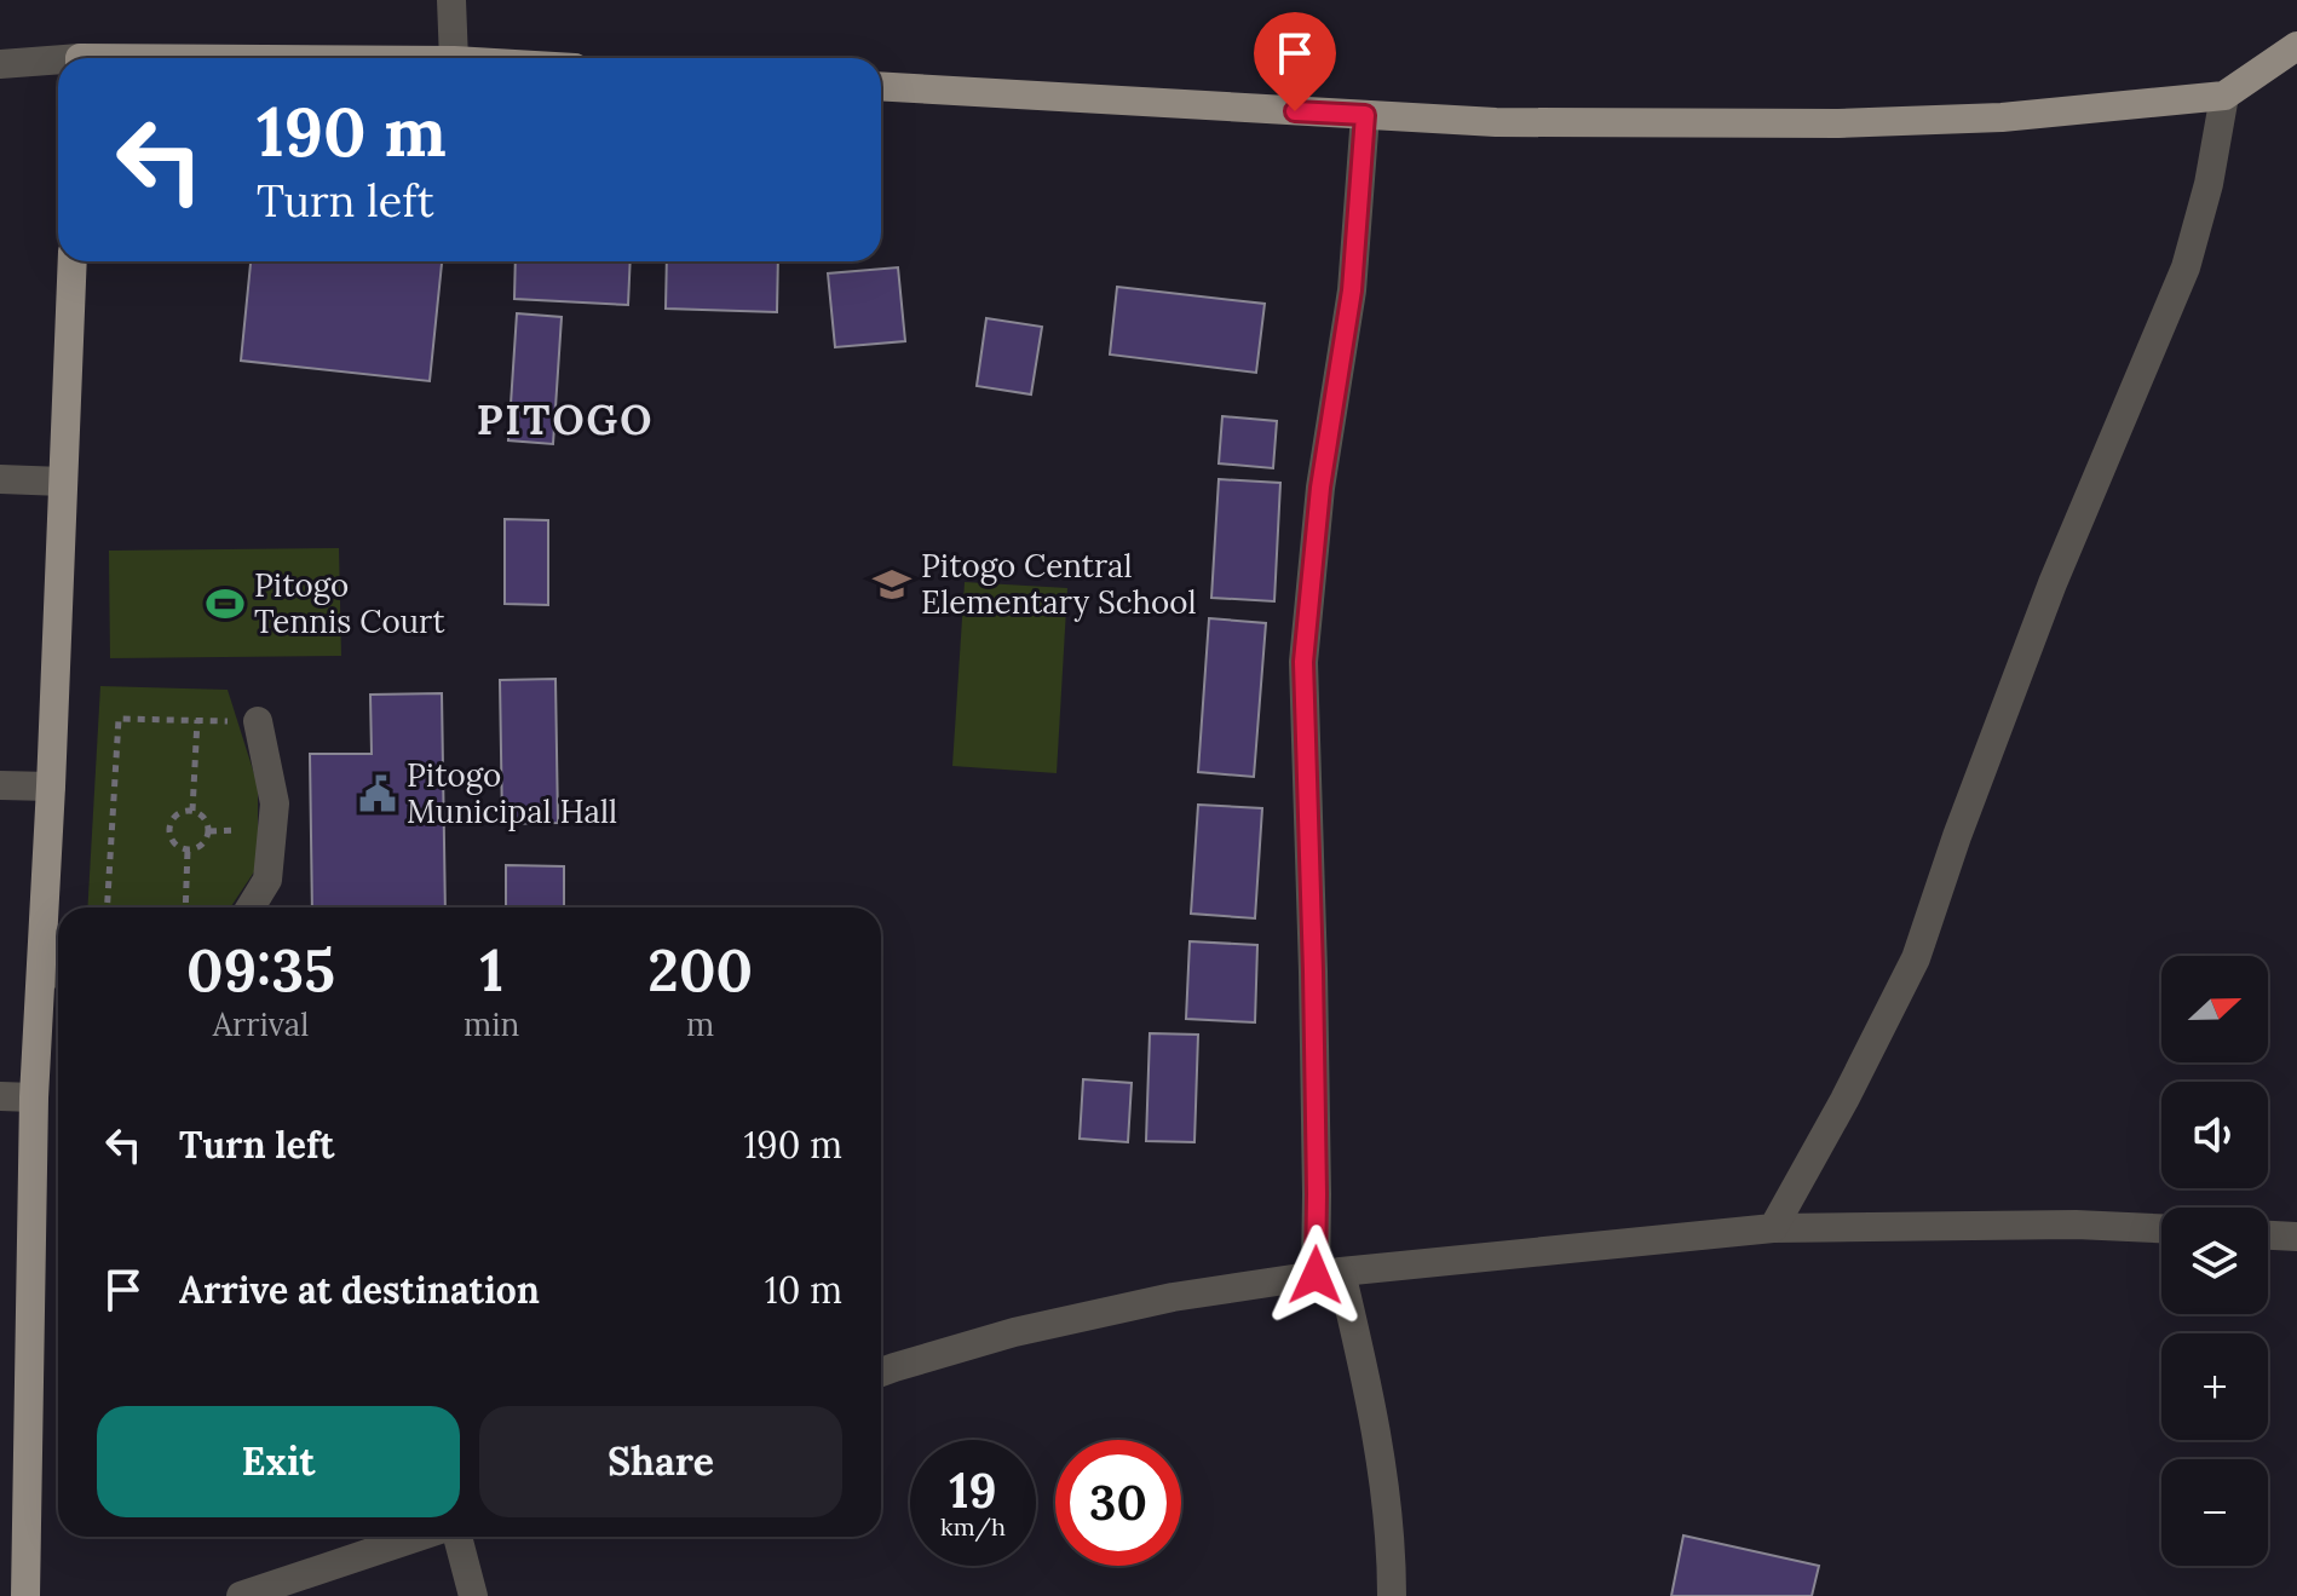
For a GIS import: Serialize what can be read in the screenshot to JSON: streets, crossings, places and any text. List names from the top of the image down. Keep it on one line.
{"districts":["PITOGO"],"places":{"school or university":["Pitogo Central Elementary School"],"sports":["Pitogo Tennis Court"],"public building":["Pitogo Municipal Hall"]},"north":"right","page":{"turn":["190 m","Turn left"],"eta":["09:35","Arrival","1","min","200","m"],"map_buttons":["+","−"],"list":[{"name":"Turn left","value":"190 m"},{"name":"Arrive at destination","value":"10 m"}],"buttons":["Exit","Share"],"speed":"19 km/h","limit":"30"}}
